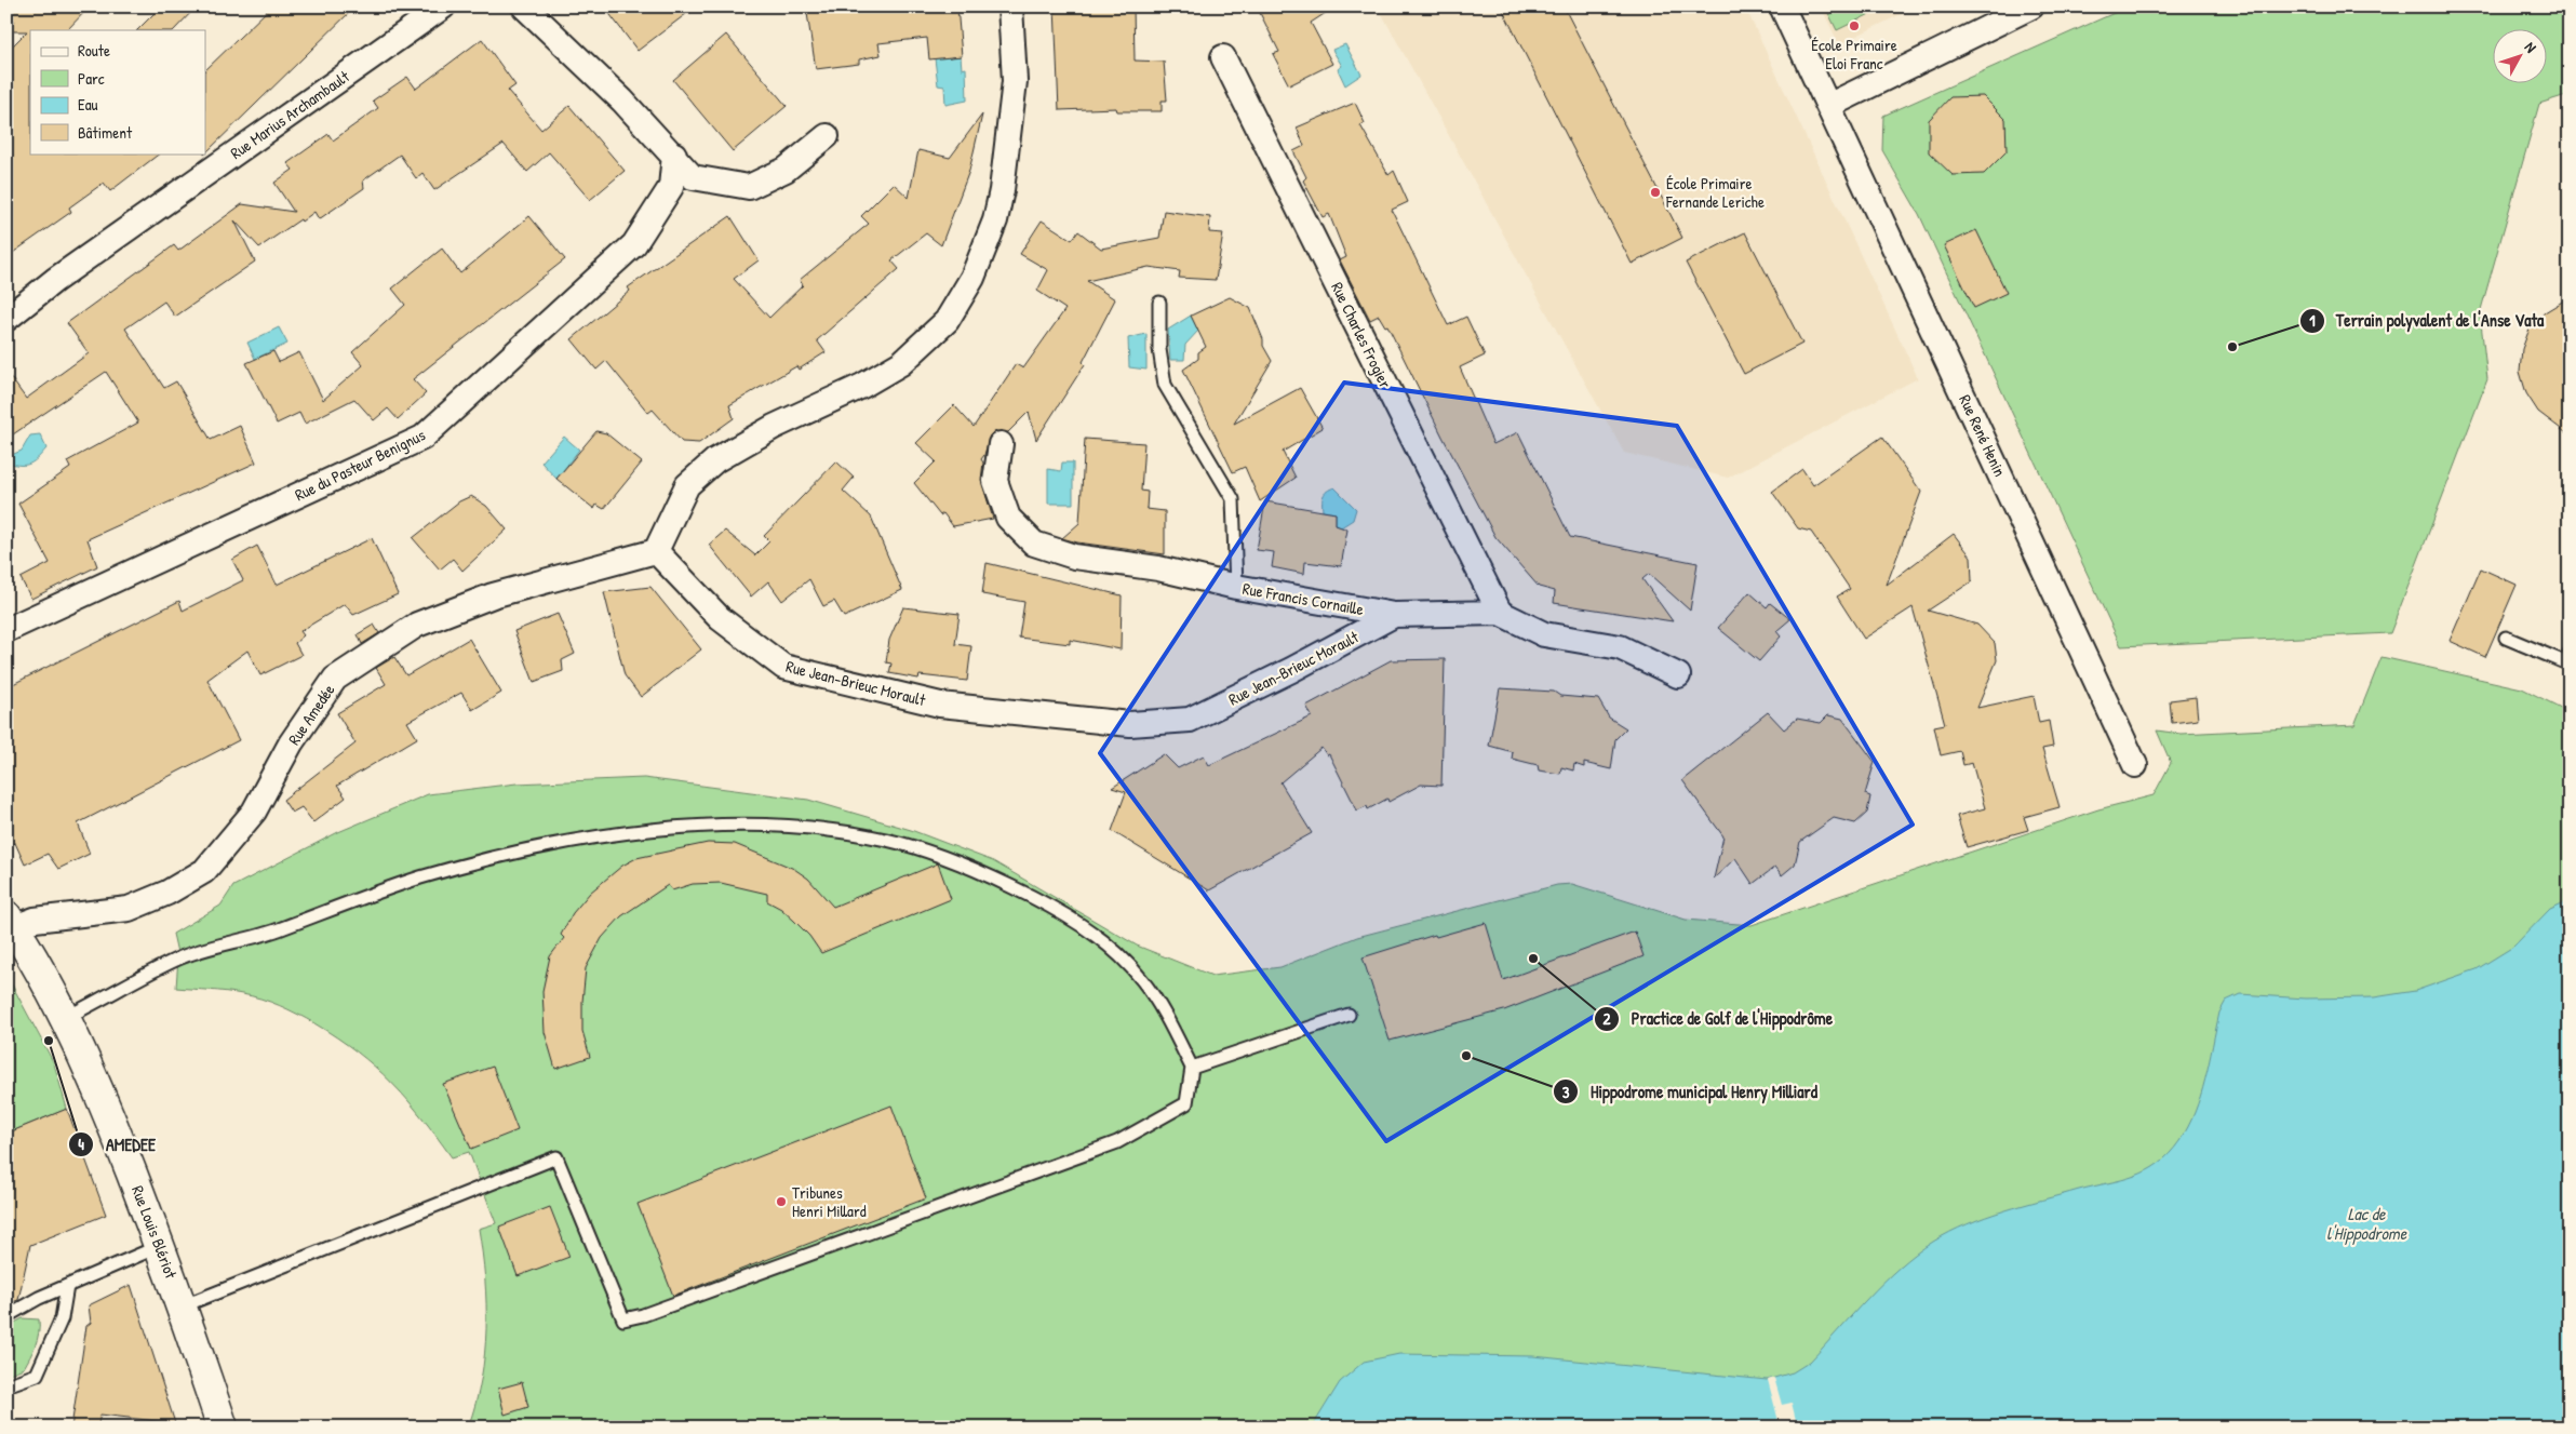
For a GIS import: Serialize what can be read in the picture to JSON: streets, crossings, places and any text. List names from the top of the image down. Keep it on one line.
{"streets":{"street":["Rue Marius Archambault","Rue Charles Frogier","Rue René Henin","Rue du Pasteur Benignus","Rue Francis Cornaille","Rue Jean-Brieuc Morault","Rue Amedée","Rue Louis Blériot"]},"crossings":[["Rue Charles Frogier","Rue Francis Cornaille"],["Rue Francis Cornaille","Rue Jean-Brieuc Morault"],["Rue Jean-Brieuc Morault","Rue Amedée"],["Rue Amedée","Rue Louis Blériot"]],"water":["Lac de l'Hippodrome"],"places":["École Primaire Eloi Franc","École Primaire Fernande Leriche","Terrain polyvalent de l'Anse Vata","Practice de Golf de l'Hippodrôme","AMEDEE","Hippodrome municipal Henry Milliard","Tribunes Henri Millard"],"legend":["Route","Parc","Eau","Bâtiment"],"north":"top right"}
